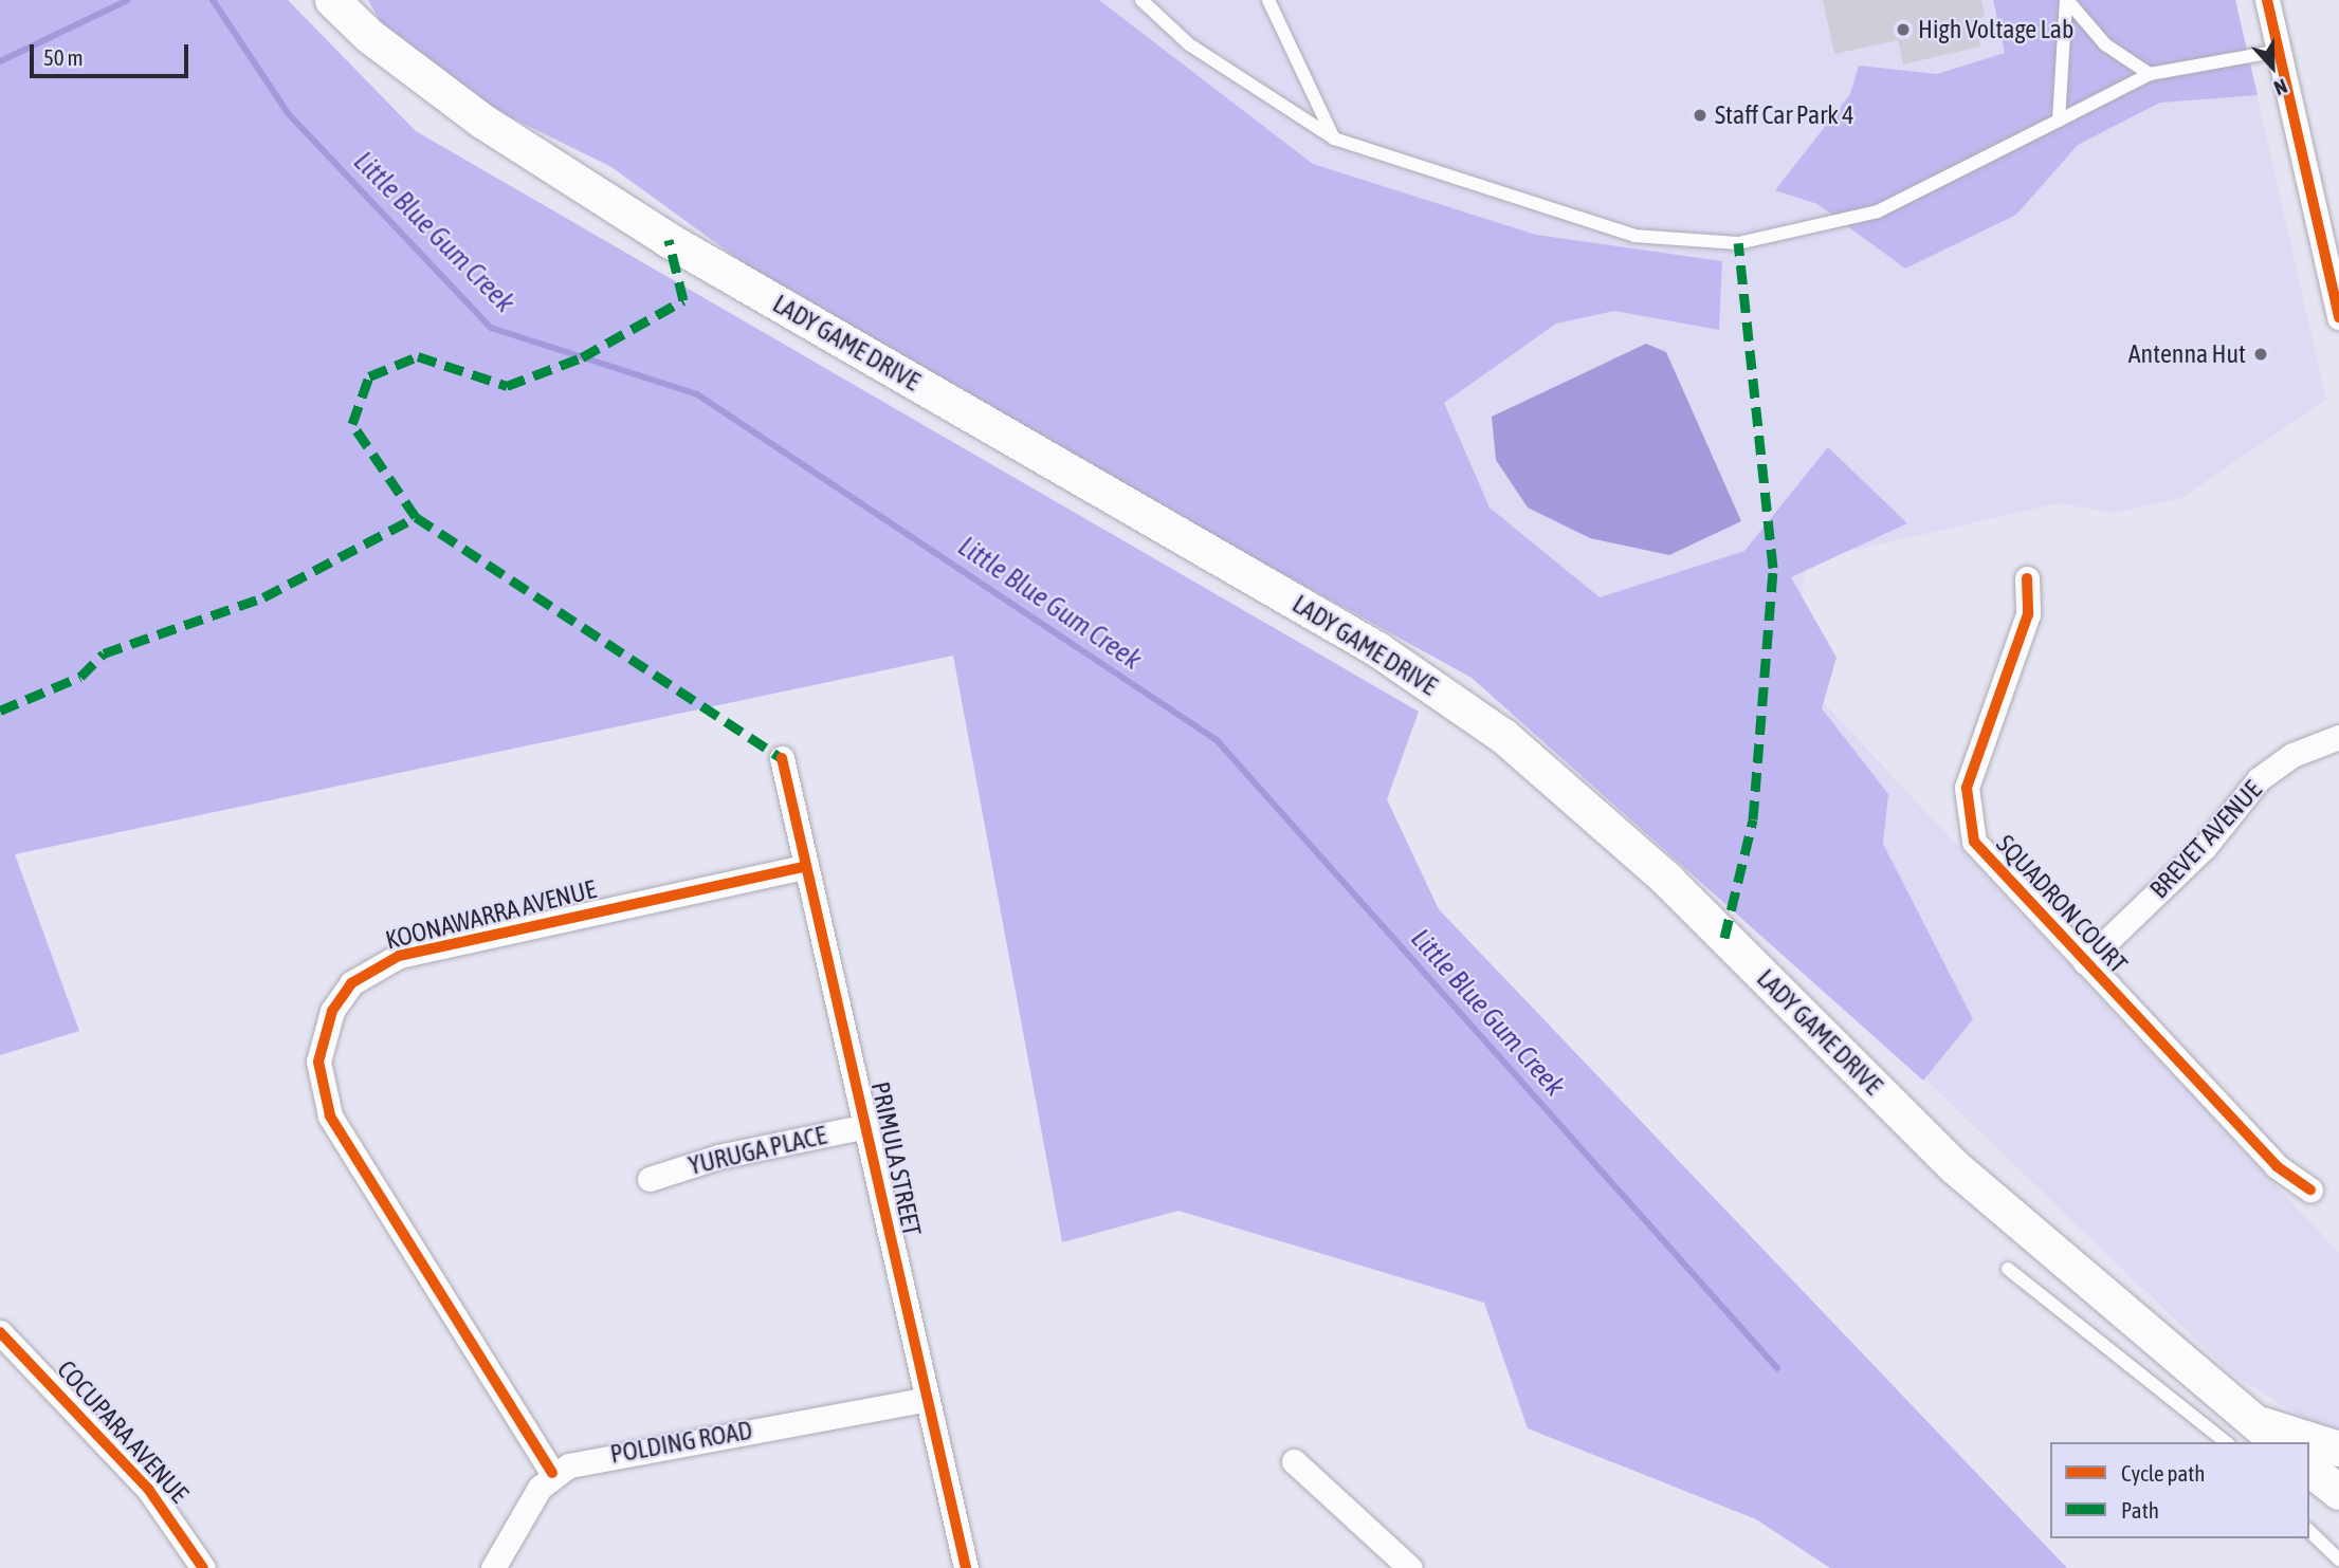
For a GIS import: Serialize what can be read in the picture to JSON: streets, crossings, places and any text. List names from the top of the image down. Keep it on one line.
{"streets":{"main road":["LADY GAME DRIVE"],"street":["BREVET AVENUE","SQUADRON COURT","KOONAWARRA AVENUE","YURUGA PLACE","PRIMULA STREET","COCUPARA AVENUE","POLDING ROAD"]},"crossings":[["BREVET AVENUE","SQUADRON COURT"],["KOONAWARRA AVENUE","PRIMULA STREET"],["KOONAWARRA AVENUE","POLDING ROAD"],["YURUGA PLACE","PRIMULA STREET"],["PRIMULA STREET","POLDING ROAD"]],"water":["Little Blue Gum Creek"],"places":["High Voltage Lab","Staff Car Park 4","Antenna Hut"],"legend":["Cycle path","Path"],"scale_bar":"50 m","north":"bottom"}
